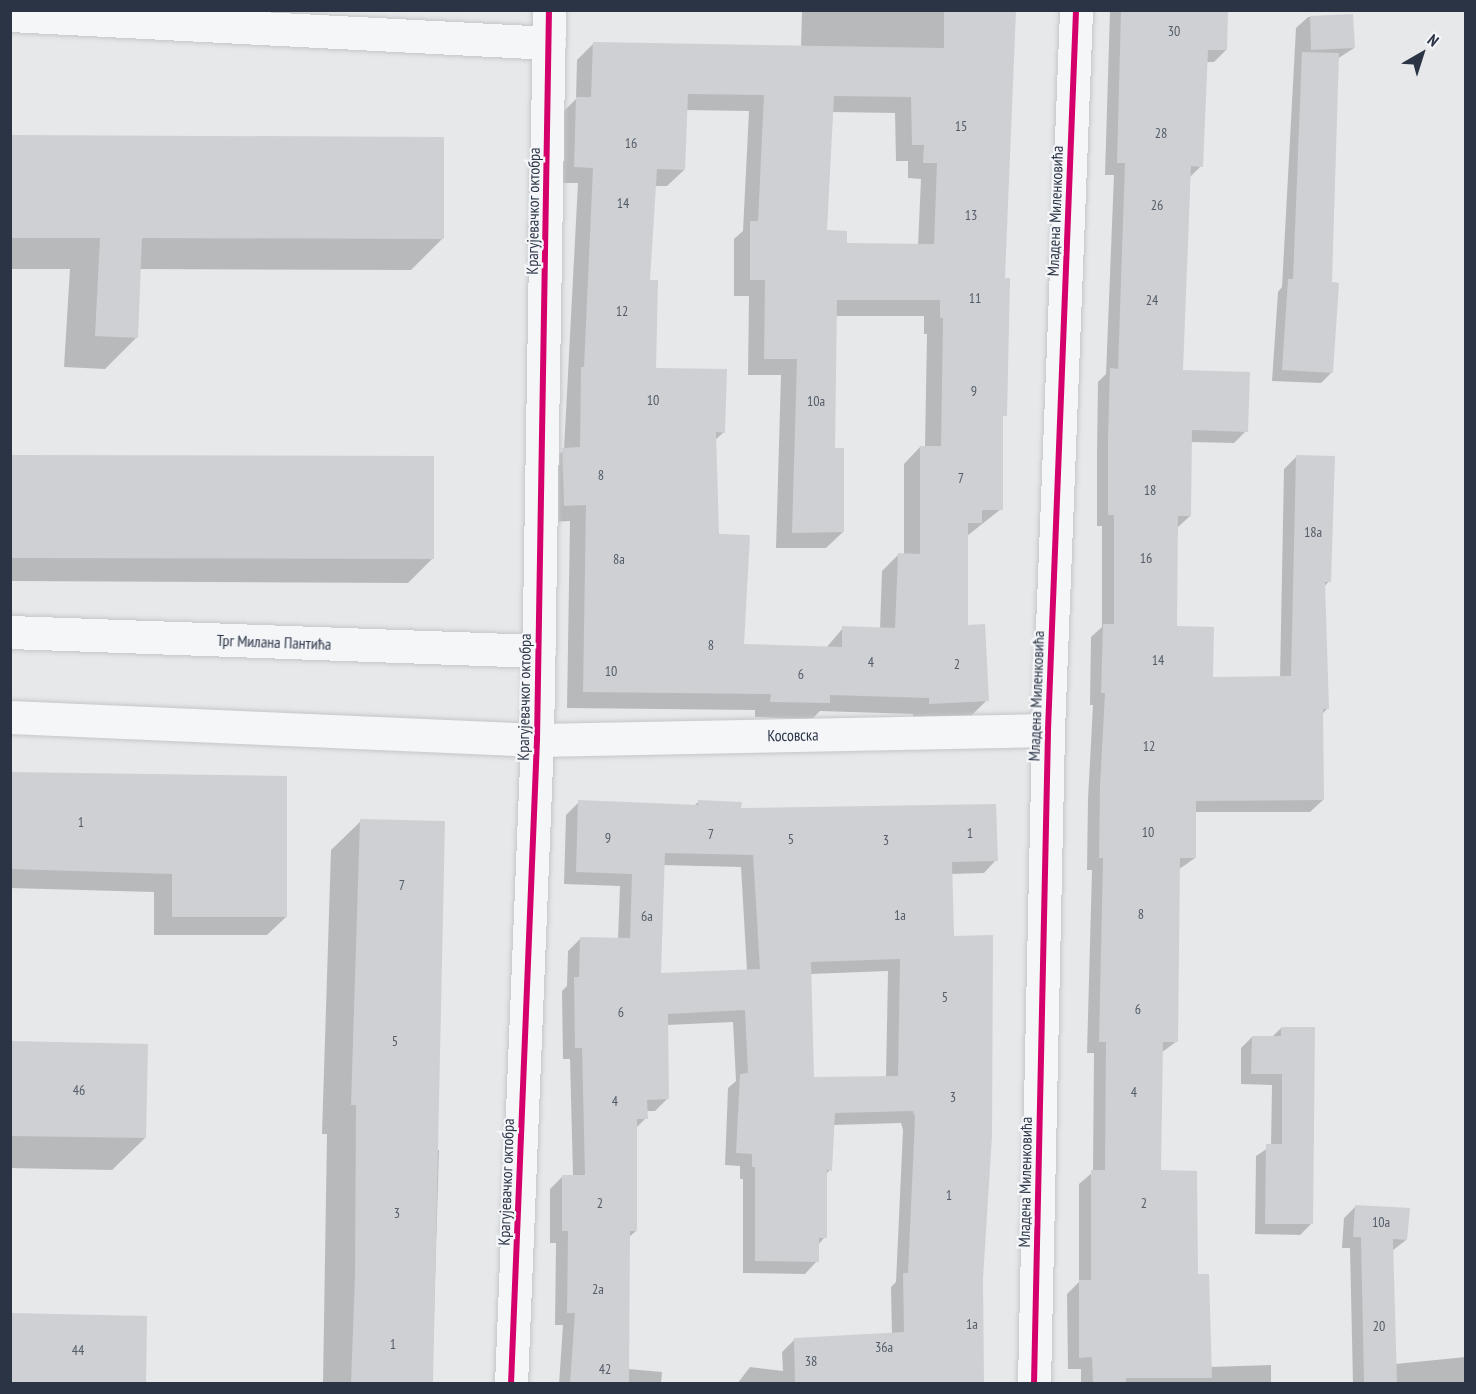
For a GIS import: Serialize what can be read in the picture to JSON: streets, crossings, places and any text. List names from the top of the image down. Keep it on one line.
{"streets":{"street":["Крагујевачког октобра","Младена Миленковића","Трг Милана Пантића","Косовска"]},"crossings":[["Крагујевачког октобра","Трг Милана Пантића"],["Крагујевачког октобра","Косовска"],["Младена Миленковића","Косовска"]],"house_numbers":["30","15","28","16","14","26","13","11","24","12","9","10","10a","8","7","18","18a","16","8a","8","14","4","2","10","6","12","1","10","1","7","9","5","3","7","8","1a","6a","5","6","6","5","46","4","3","4","1","2","2","3","10a","2a","1a","20","1","36a","44","38","42"],"north":"top right"}
